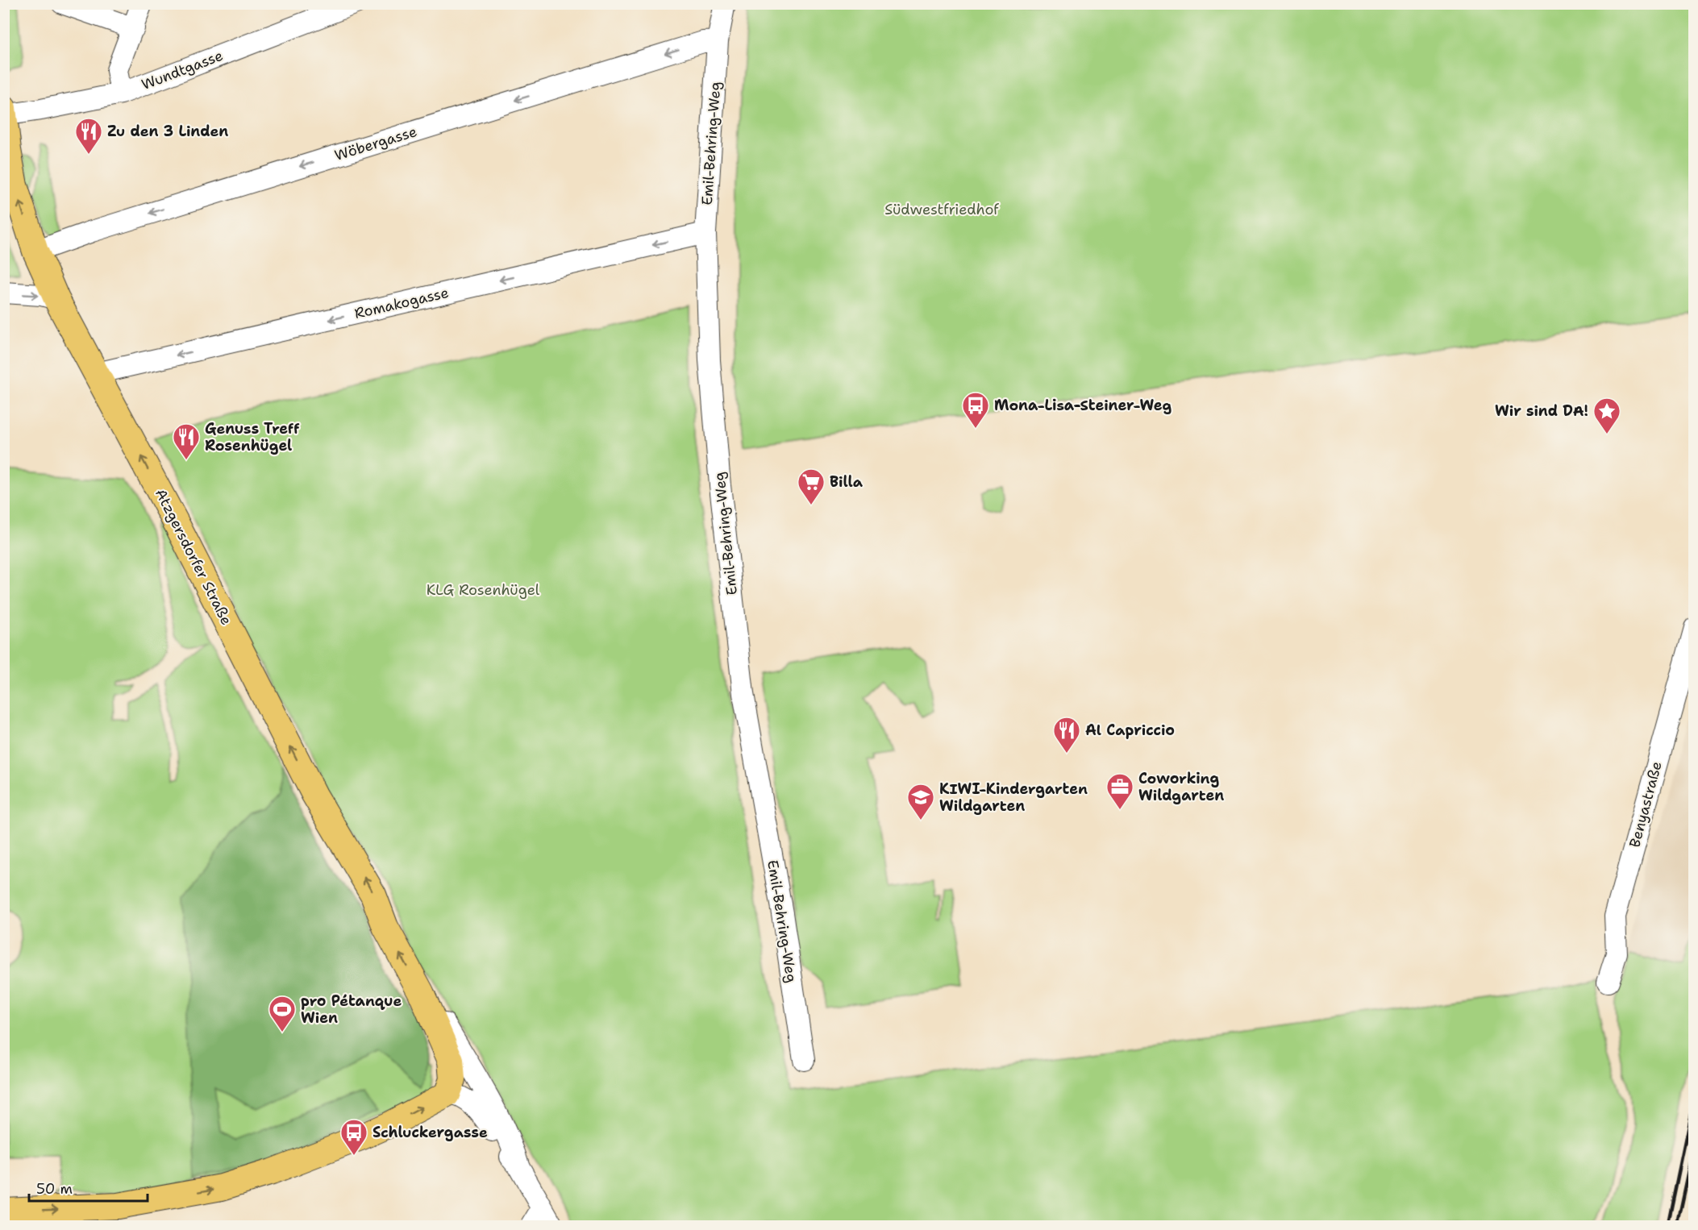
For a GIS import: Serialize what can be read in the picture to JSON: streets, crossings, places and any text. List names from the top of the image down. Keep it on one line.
{"streets":{"main road":["Atzgersdorfer Straße"],"street":["Wundtgasse","Wöbergasse","Emil-Behring-Weg","Romakogasse","Benyastraße"]},"crossings":[["Wundtgasse","Atzgersdorfer Straße"],["Wöbergasse","Emil-Behring-Weg"],["Wöbergasse","Atzgersdorfer Straße"],["Emil-Behring-Weg","Romakogasse"],["Romakogasse","Atzgersdorfer Straße"]],"one_way":["Wöbergasse","Romakogasse","Atzgersdorfer Straße"],"parks":["Südwestfriedhof","KLG Rosenhügel"],"places":{"restaurant":["Zu den 3 Linden","Genuss Treff Rosenhügel","Al Capriccio"],"bus stop":["Mona-Lisa-Steiner-Weg","Schluckergasse"],"place":["Wir sind DA!"],"supermarket":["Billa"],"office":["Coworking Wildgarten"],"school or university":["KIWI-Kindergarten Wildgarten"],"sports":["pro Pétanque Wien"]},"scale_bar":"50 m"}
